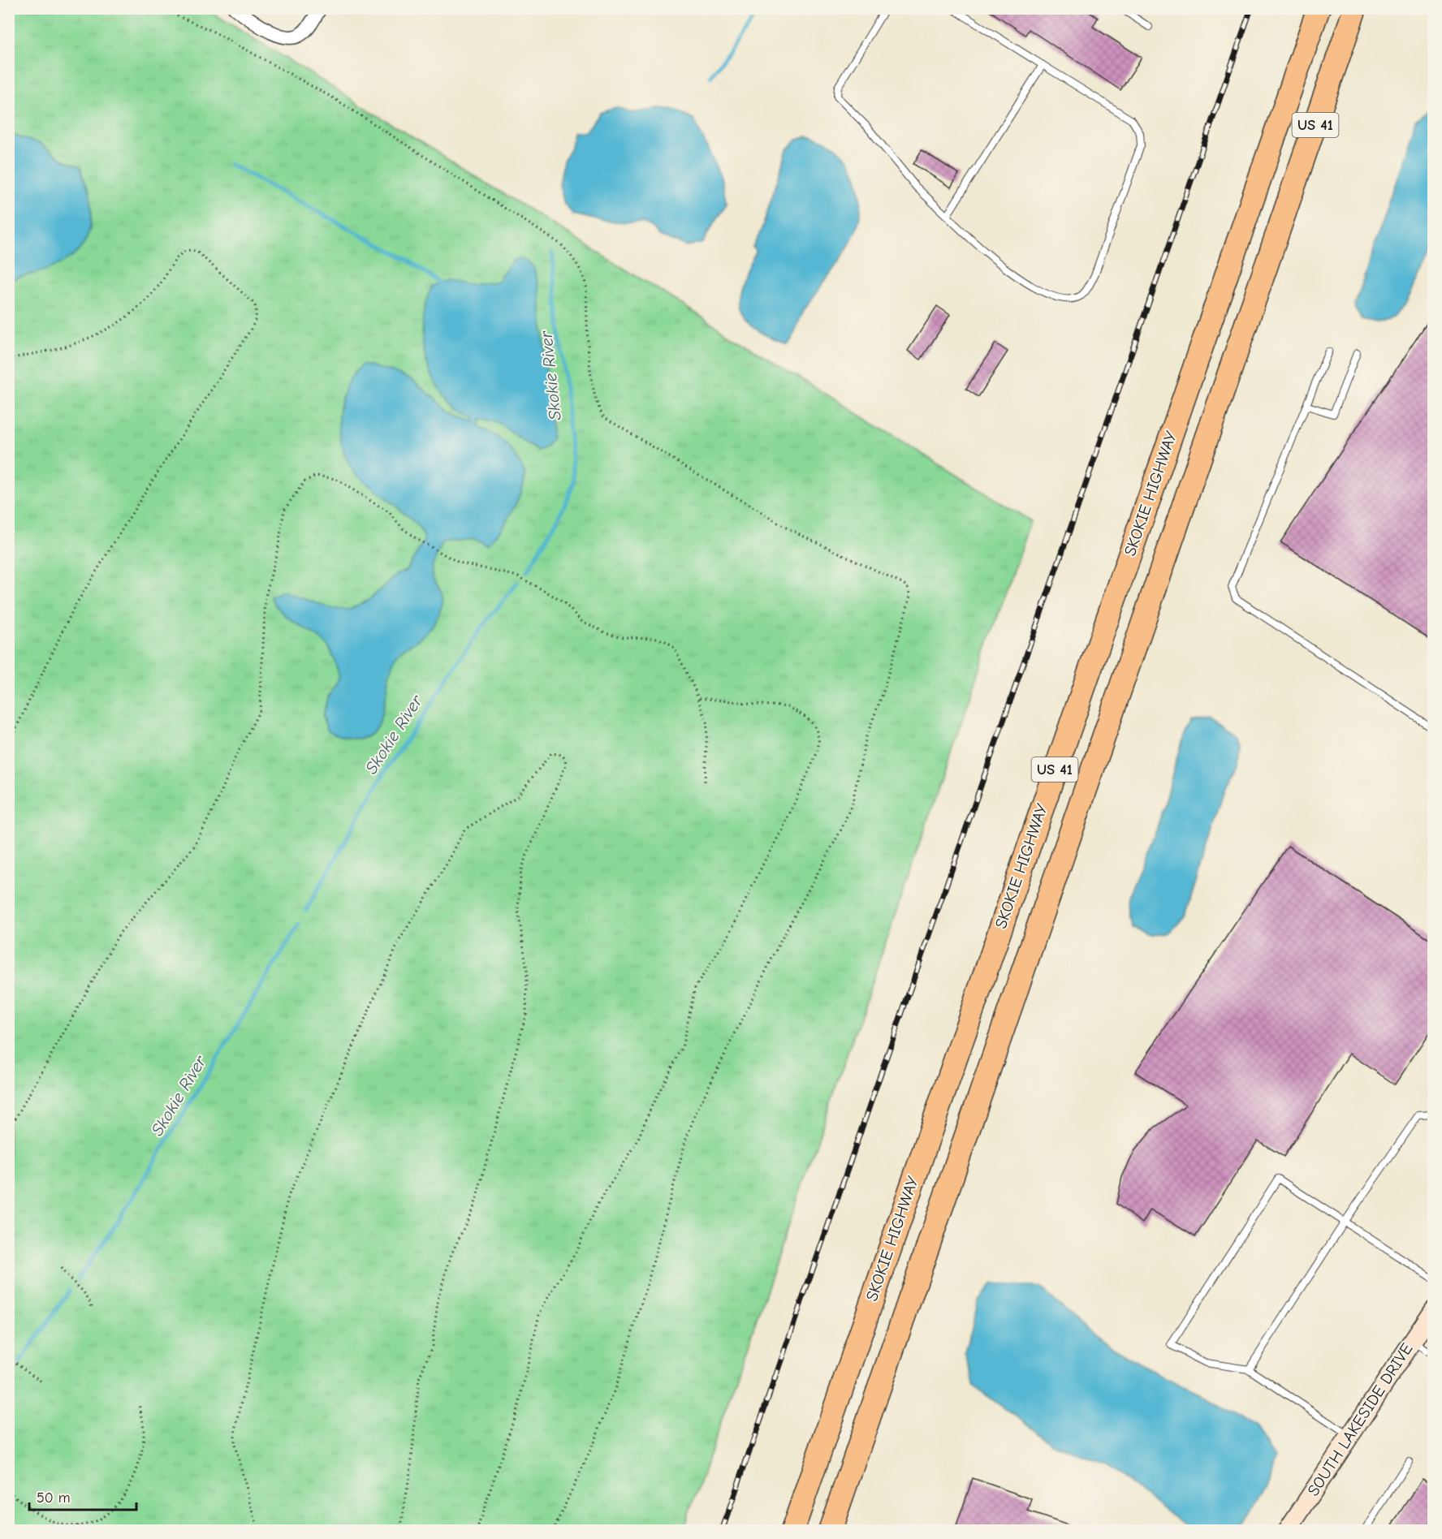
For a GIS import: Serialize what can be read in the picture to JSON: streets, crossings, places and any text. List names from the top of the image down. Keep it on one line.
{"streets":{"highway":["US 41","SKOKIE HIGHWAY"],"street":["SOUTH LAKESIDE DRIVE"]},"water":["Skokie River"],"scale_bar":"50 m"}
